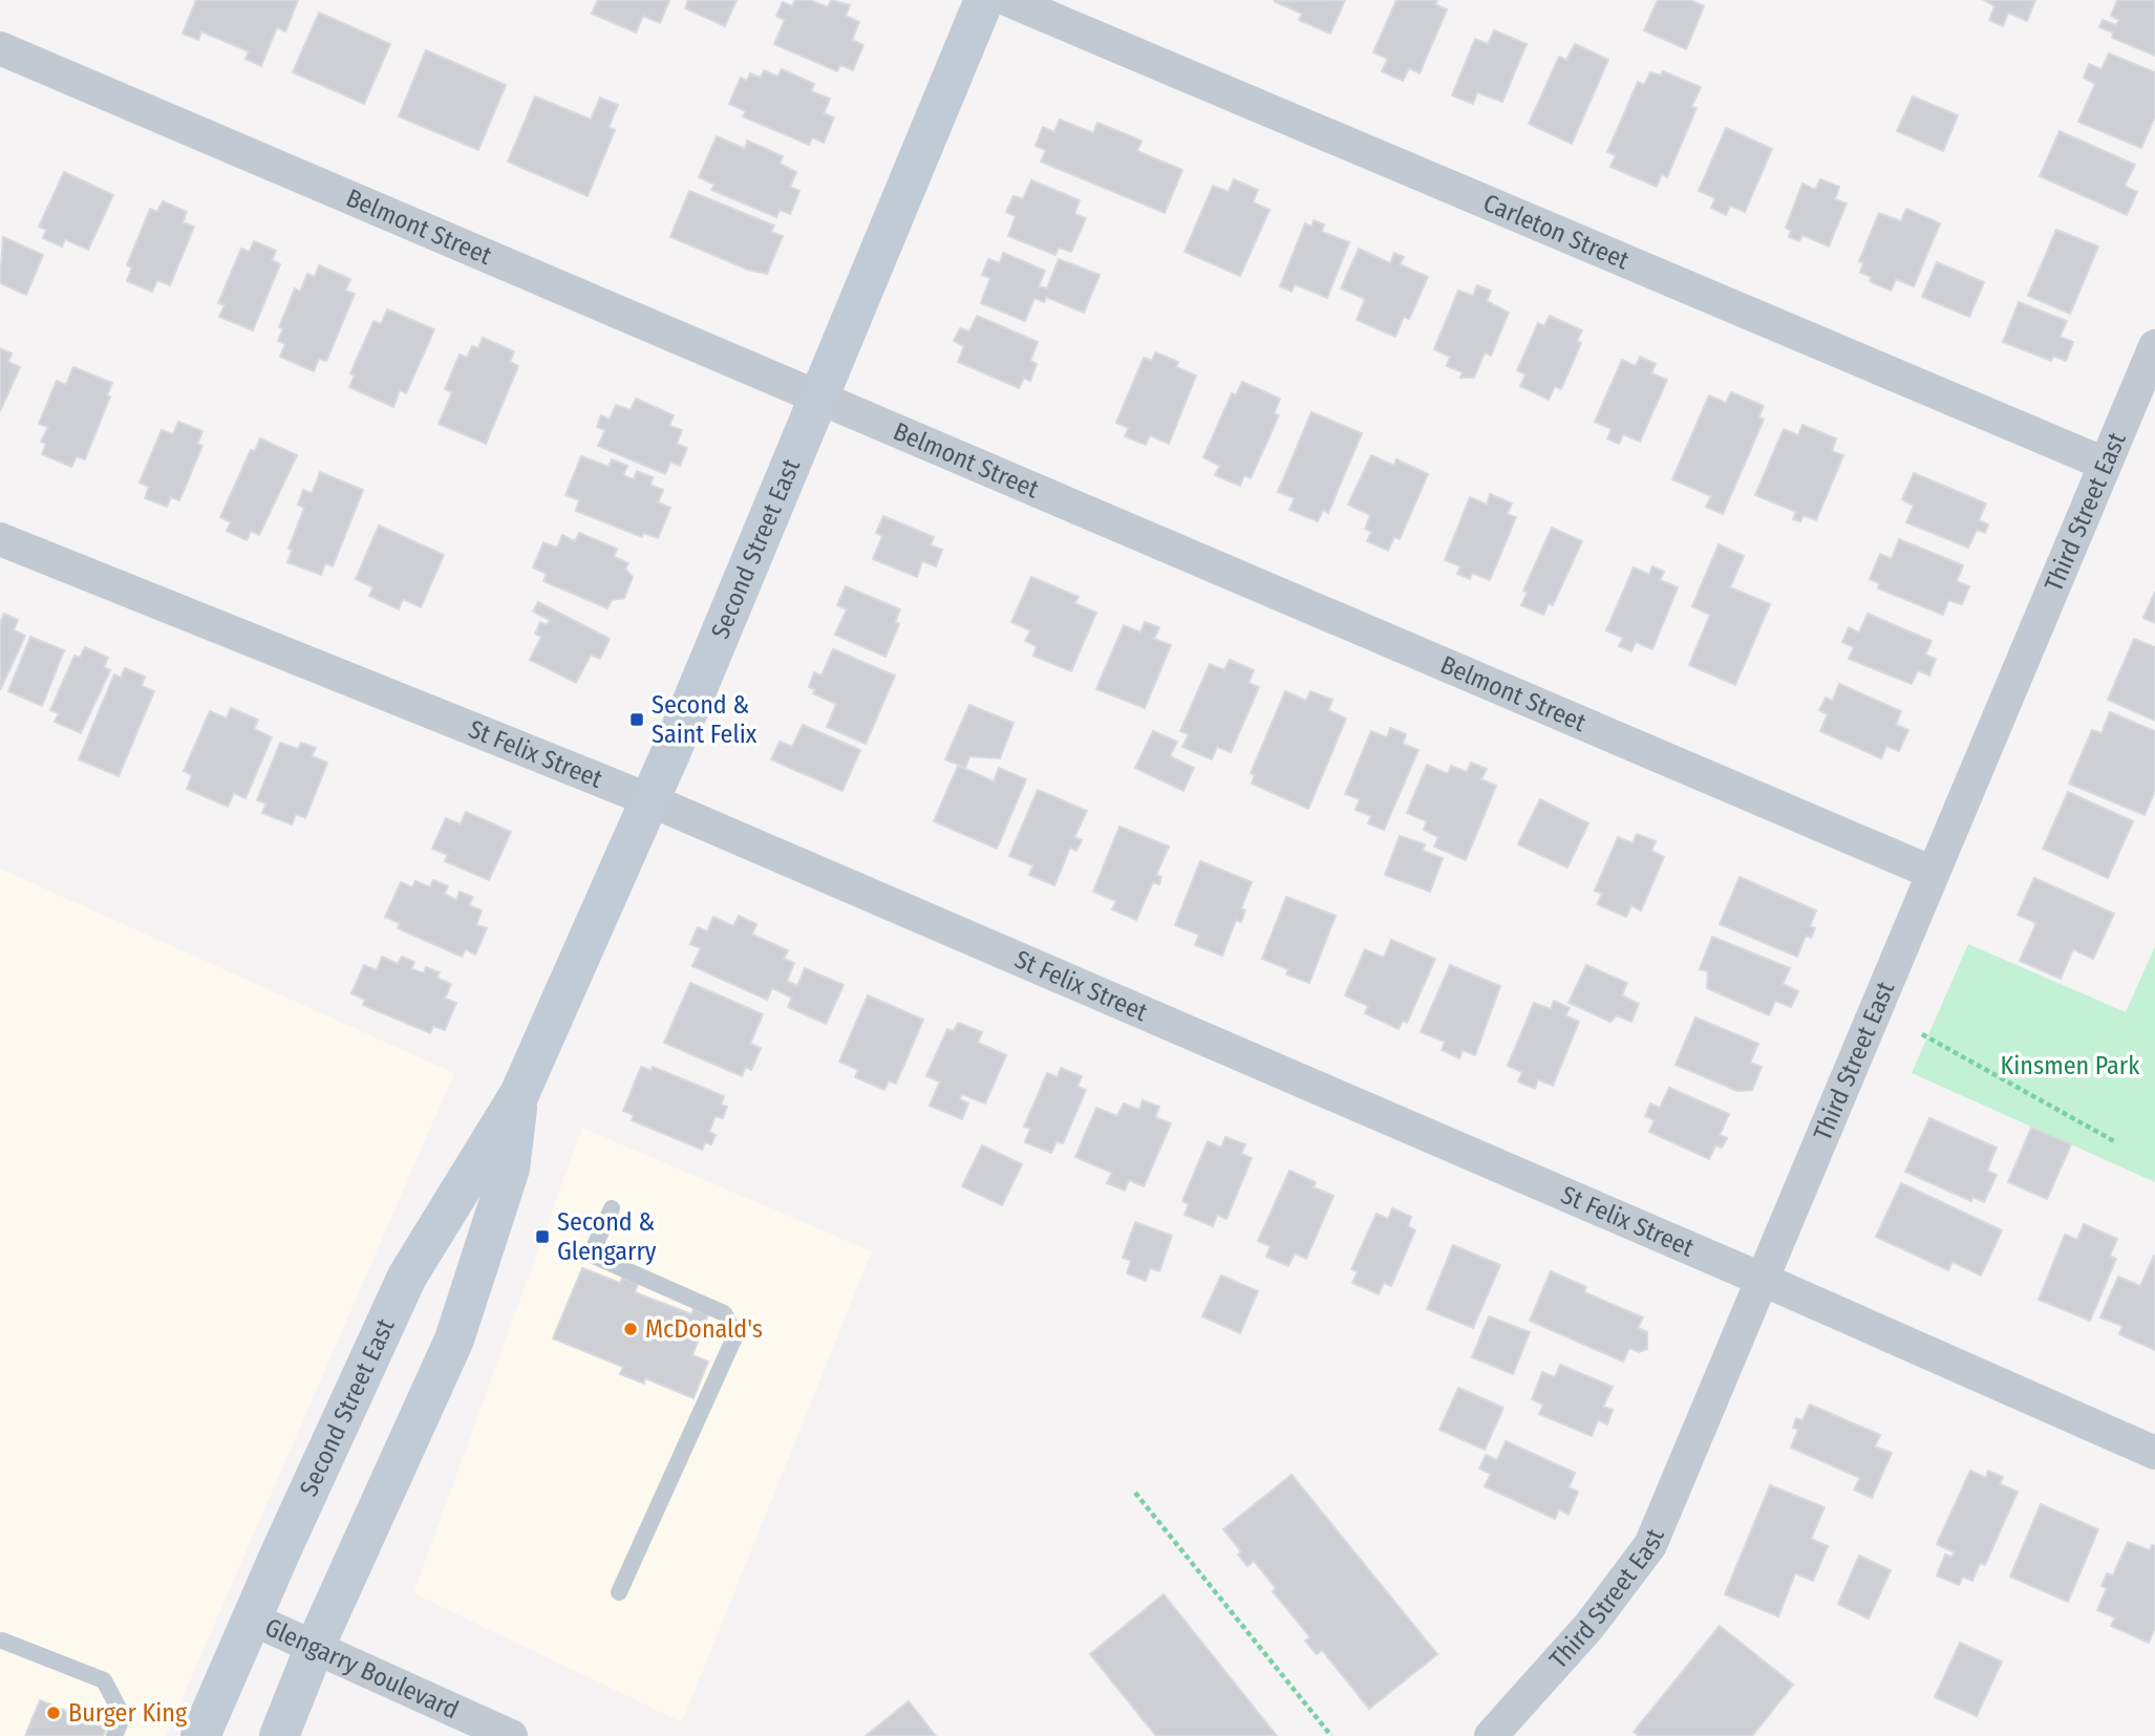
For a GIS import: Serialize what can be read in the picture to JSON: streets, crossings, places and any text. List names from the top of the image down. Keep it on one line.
{"streets":{"main road":["Second Street East"],"street":["Belmont Street","Carleton Street","Third Street East","St Felix Street","Glengarry Boulevard"]},"crossings":[["Belmont Street","Third Street East"],["Belmont Street","Second Street East"],["Carleton Street","Third Street East"],["Third Street East","St Felix Street"],["Second Street East","St Felix Street"],["Second Street East","Glengarry Boulevard"]],"parks":["Kinsmen Park"],"places":{"transit":["Second & Saint Felix","Second & Glengarry"],"other":["McDonald's","Burger King"]}}
